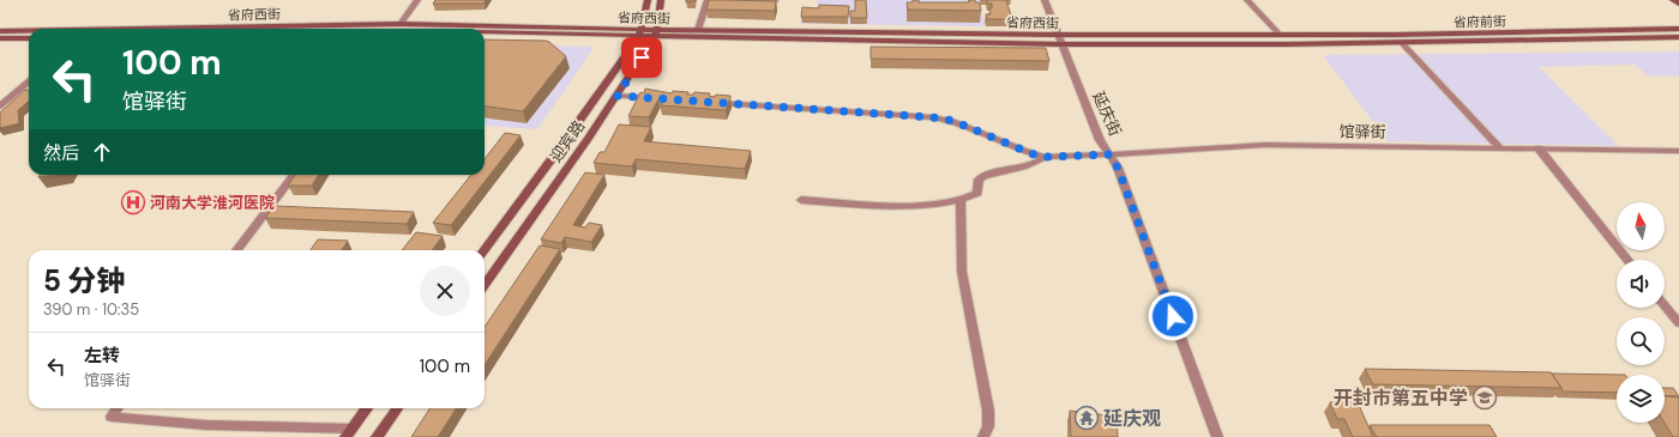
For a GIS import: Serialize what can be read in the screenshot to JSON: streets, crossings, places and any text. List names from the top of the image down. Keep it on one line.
{"streets":{"street":["省府西街","省府前街","延庆街","馆驿街","迎宾路"]},"crossings":[["省府西街","省府前街"],["省府西街","延庆街"],["省府西街","迎宾路"],["延庆街","馆驿街"]],"places":{"hospital":["河南大学淮河医院"],"school or university":["开封市第五中学"],"temple":["延庆观"]},"north":"top","page":{"turn":["100 m","馆驿街"],"then":"然后","heading":["5 分钟","390 m · 10:35"],"list":[{"name":"左转","note":"馆驿街","value":"100 m"}]}}
